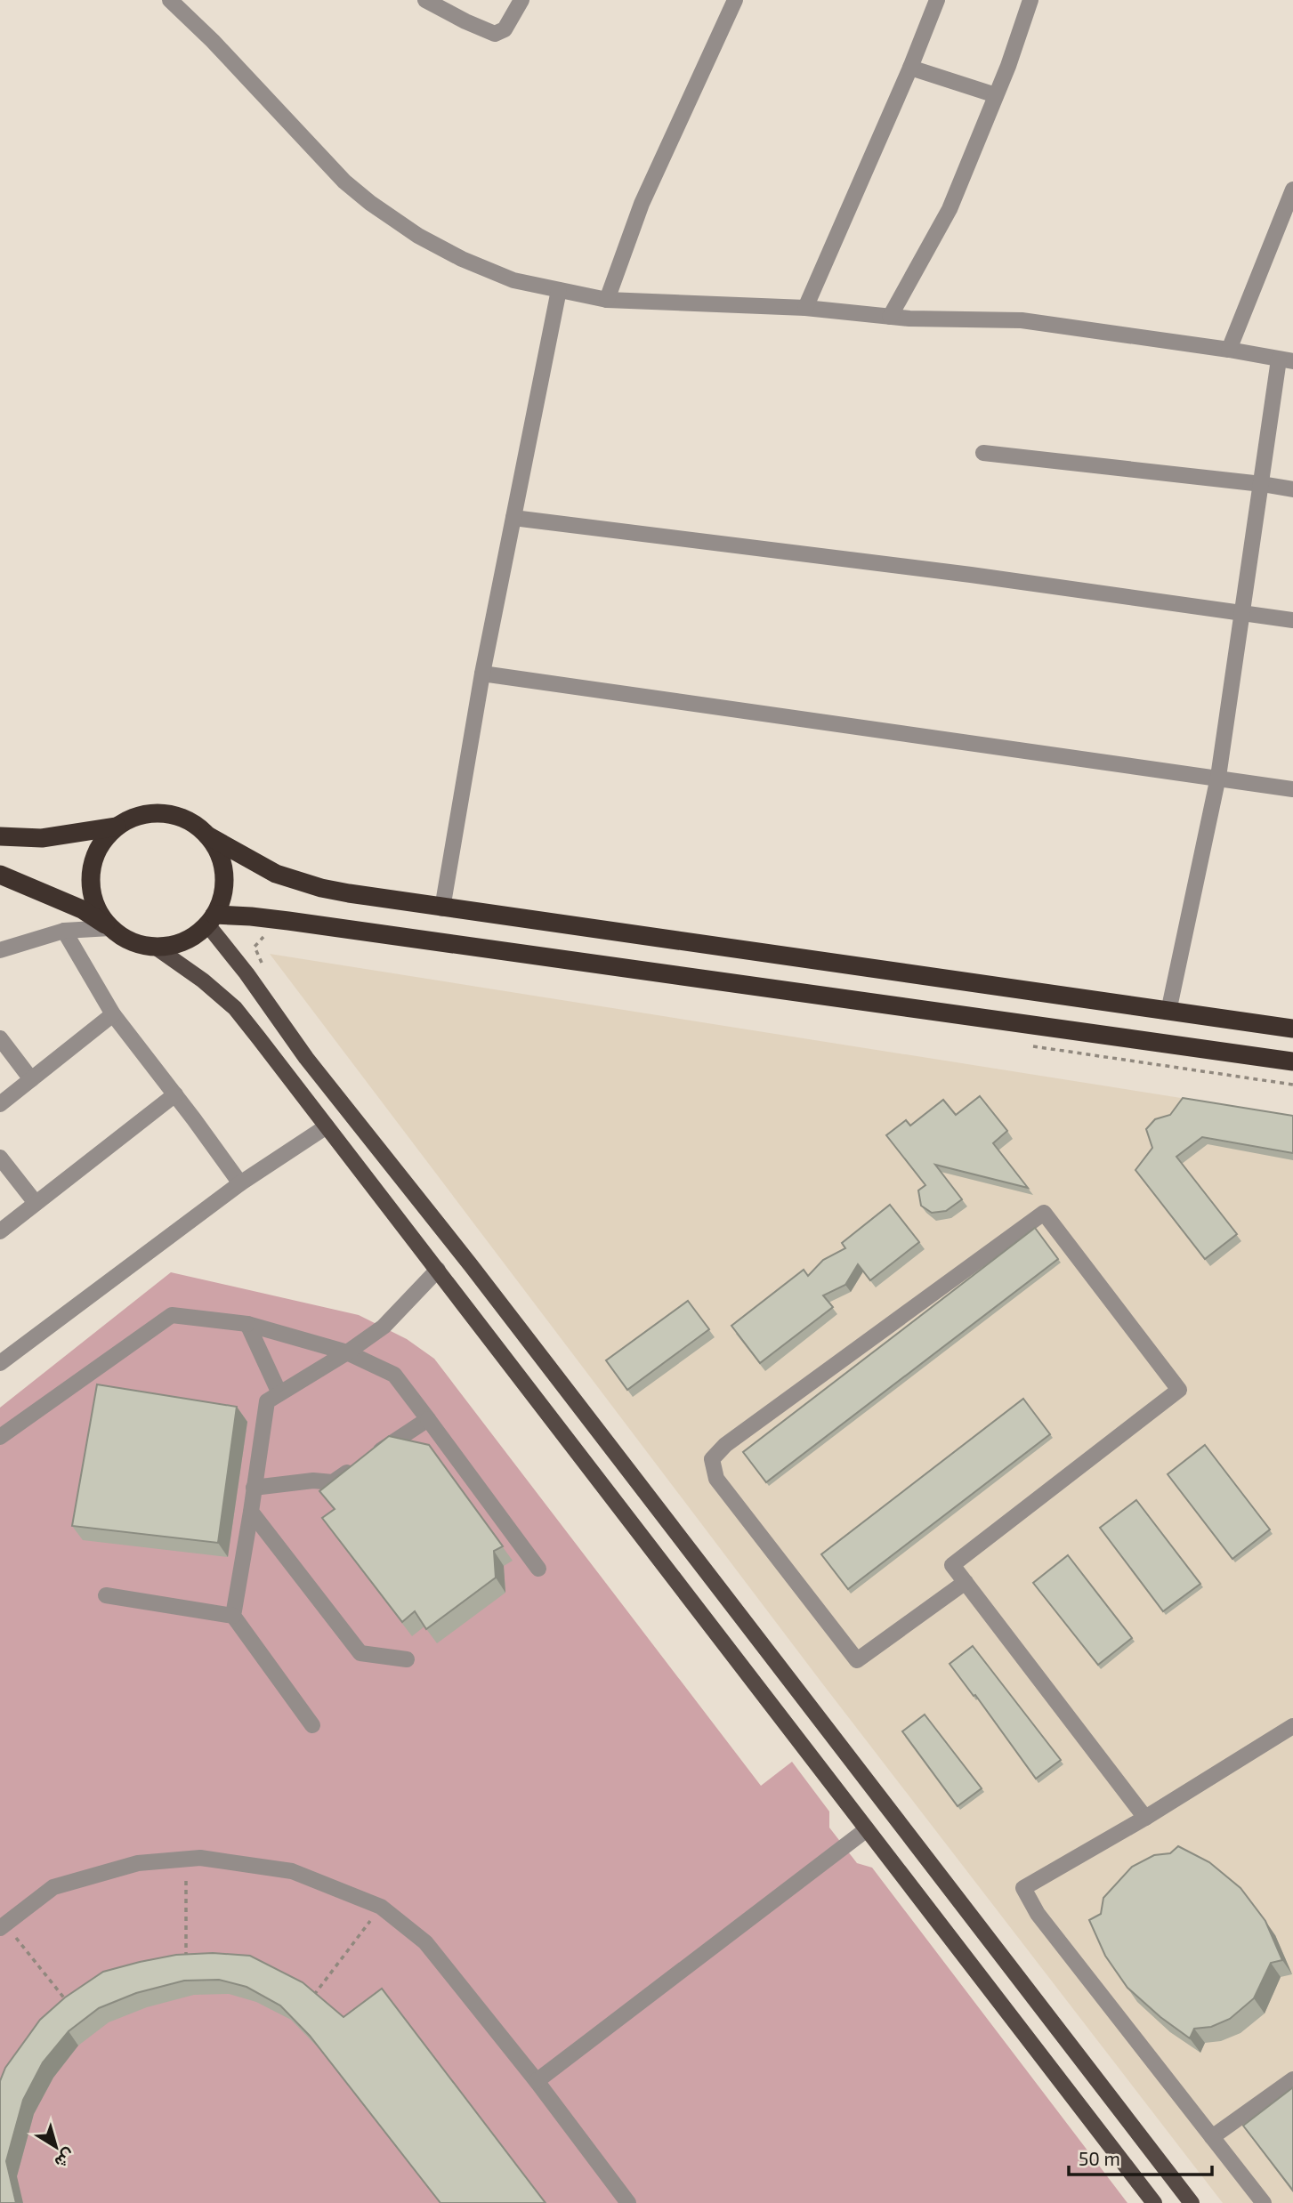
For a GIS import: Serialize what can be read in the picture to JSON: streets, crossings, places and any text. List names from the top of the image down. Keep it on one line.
{"scale_bar":"50 m","north":"bottom right"}
